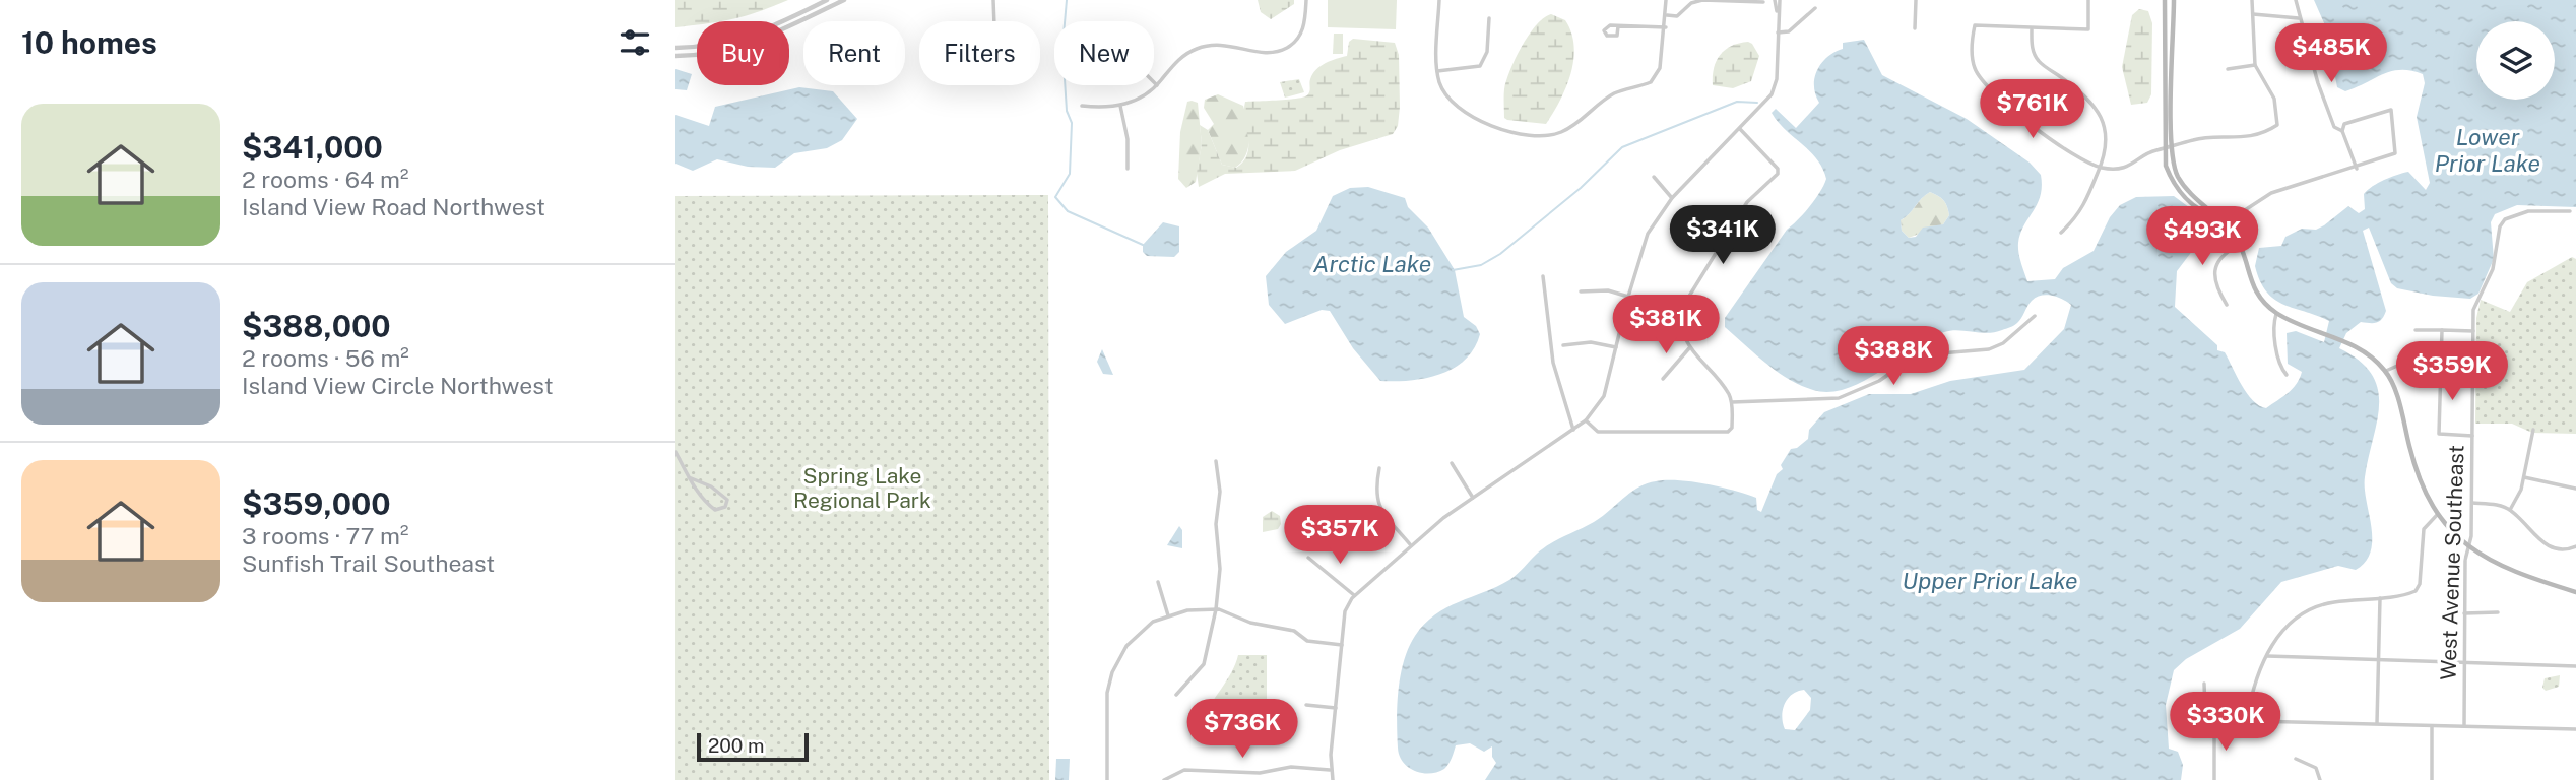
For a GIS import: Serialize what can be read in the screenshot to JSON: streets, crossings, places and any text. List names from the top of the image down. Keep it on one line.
{"streets":{"street":["West Avenue Southeast"]},"water":["Lower Prior Lake","Arctic Lake","Upper Prior Lake"],"parks":["Spring Lake Regional Park"],"scale_bar":"200 m","page":{"heading":"10 homes","chip":["Buy","Rent","Filters","New"],"price":["$485K","$761K","$341K","$493K","$381K","$388K","$359K","$357K","$330K","$736K"],"list":[{"name":"$341,000","note":"2 rooms · 64 m² · Island View Road Northwest"},{"name":"$388,000","note":"2 rooms · 56 m² · Island View Circle Northwest"},{"name":"$359,000","note":"3 rooms · 77 m² · Sunfish Trail Southeast"}],"scale":"200 m"}}
